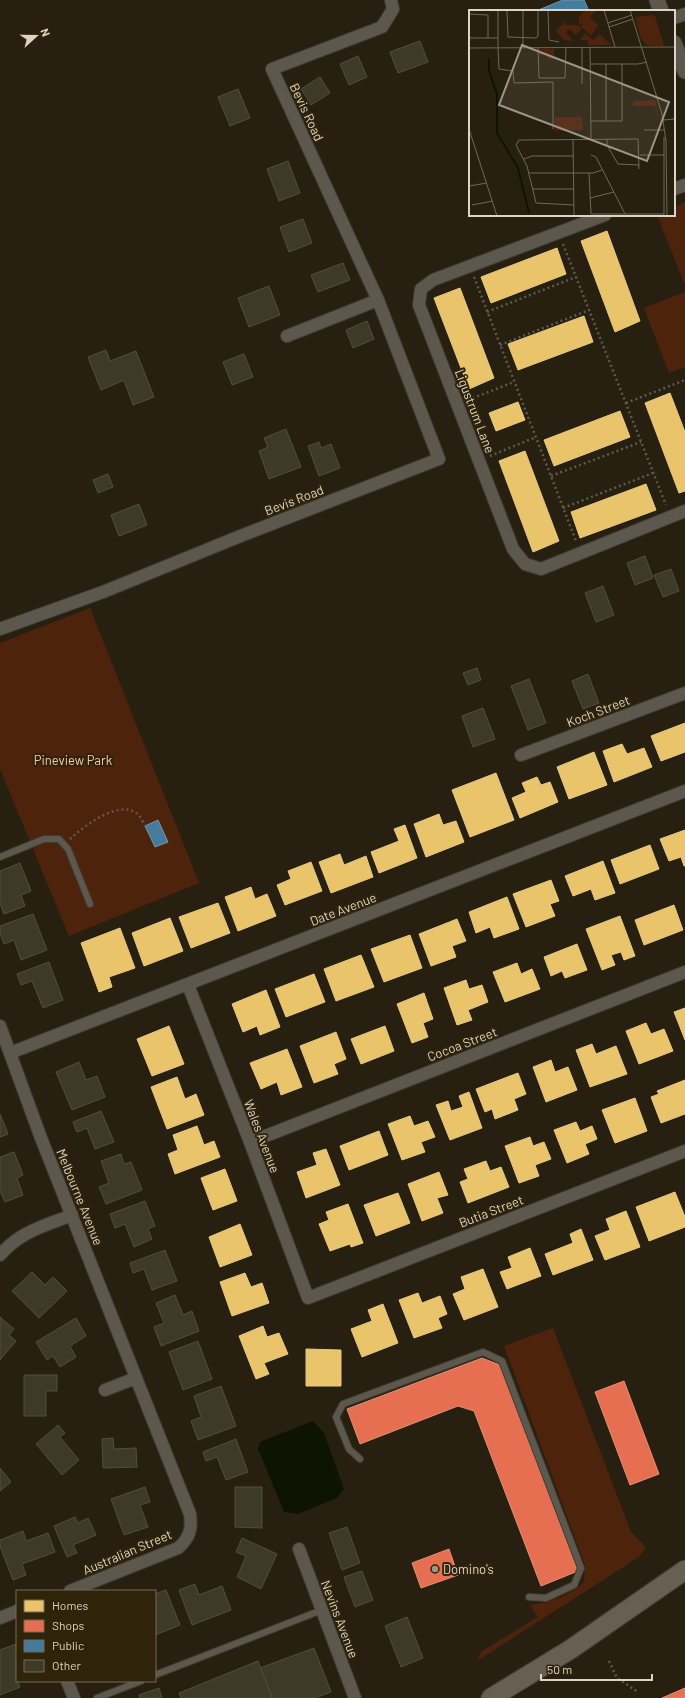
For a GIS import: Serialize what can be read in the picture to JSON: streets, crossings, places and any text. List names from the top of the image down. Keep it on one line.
{"streets":{"street":["Bevis Road","Ligustrum Lane","Koch Street","Date Avenue","Cocoa Street","Wales Avenue","Melbourne Avenue","Butia Street","Australian Street","Nevins Avenue"]},"crossings":[["Date Avenue","Wales Avenue"],["Date Avenue","Melbourne Avenue"],["Cocoa Street","Wales Avenue"],["Wales Avenue","Butia Street"],["Melbourne Avenue","Australian Street"]],"parks":["Pineview Park"],"places":["Domino's"],"legend":["Homes","Shops","Public","Other"],"scale_bar":"50 m","north":"right"}
